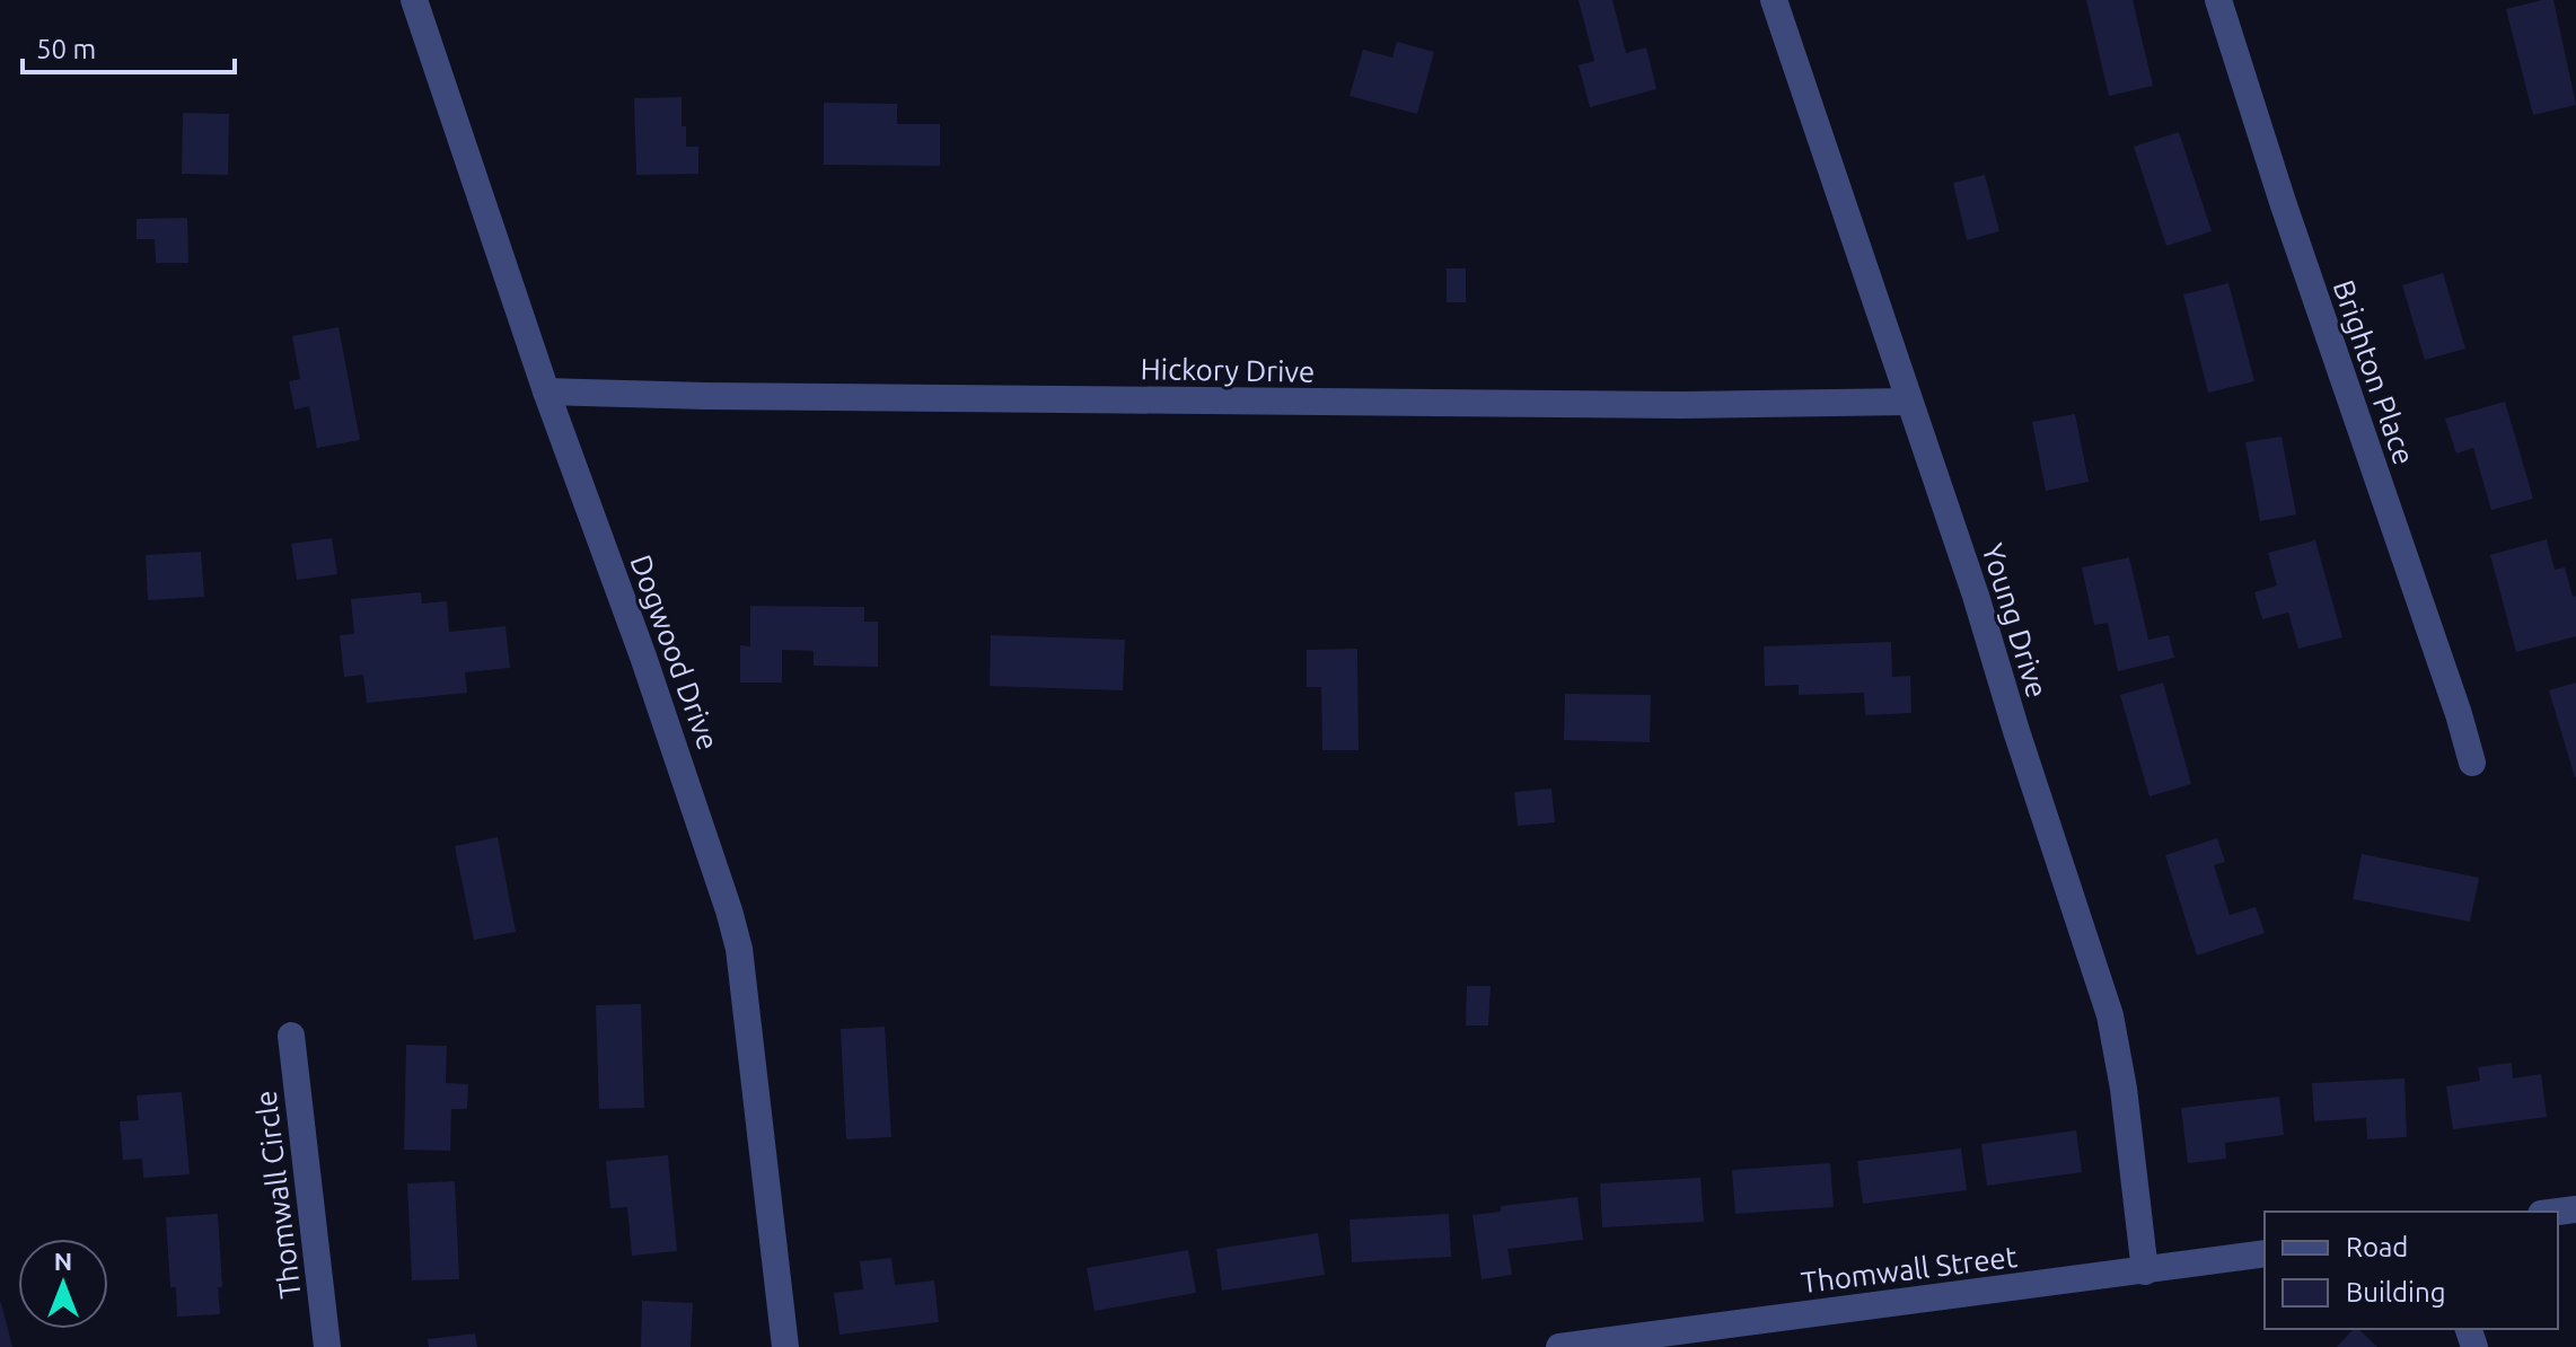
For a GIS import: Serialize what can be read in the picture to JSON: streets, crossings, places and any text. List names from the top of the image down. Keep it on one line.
{"streets":{"street":["Hickory Drive","Brighton Place","Young Drive","Dogwood Drive","Thomwall Circle","Thomwall Street"]},"crossings":[["Hickory Drive","Young Drive"],["Hickory Drive","Dogwood Drive"],["Young Drive","Thomwall Street"]],"legend":["Road","Building"],"scale_bar":"50 m","north":"top"}
